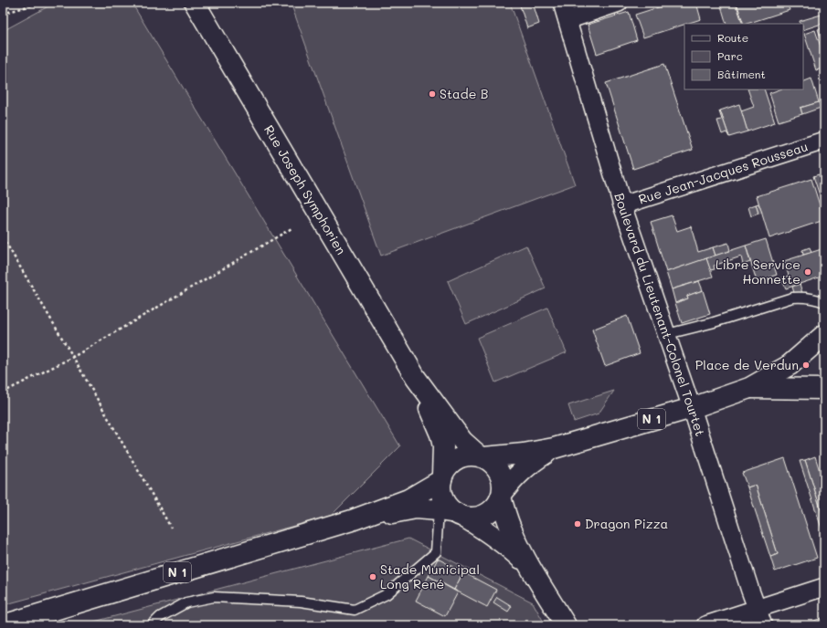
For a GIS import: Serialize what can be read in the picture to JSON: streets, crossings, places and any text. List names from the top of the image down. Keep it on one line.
{"streets":{"main road":["Rue Joseph Symphorien","N 1"],"street":["Rue Jean-Jacques Rousseau","Boulevard du Lieutenant-Colonel Tourtet"]},"crossings":[["Rue Jean-Jacques Rousseau","Boulevard du Lieutenant-Colonel Tourtet"],["Rue Joseph Symphorien","N 1"],["Boulevard du Lieutenant-Colonel Tourtet","N 1"]],"places":["Stade B","Libre Service Honnette","Place de Verdun","Dragon Pizza","Stade Municipal Long René"],"legend":["Route","Parc","Bâtiment"]}
